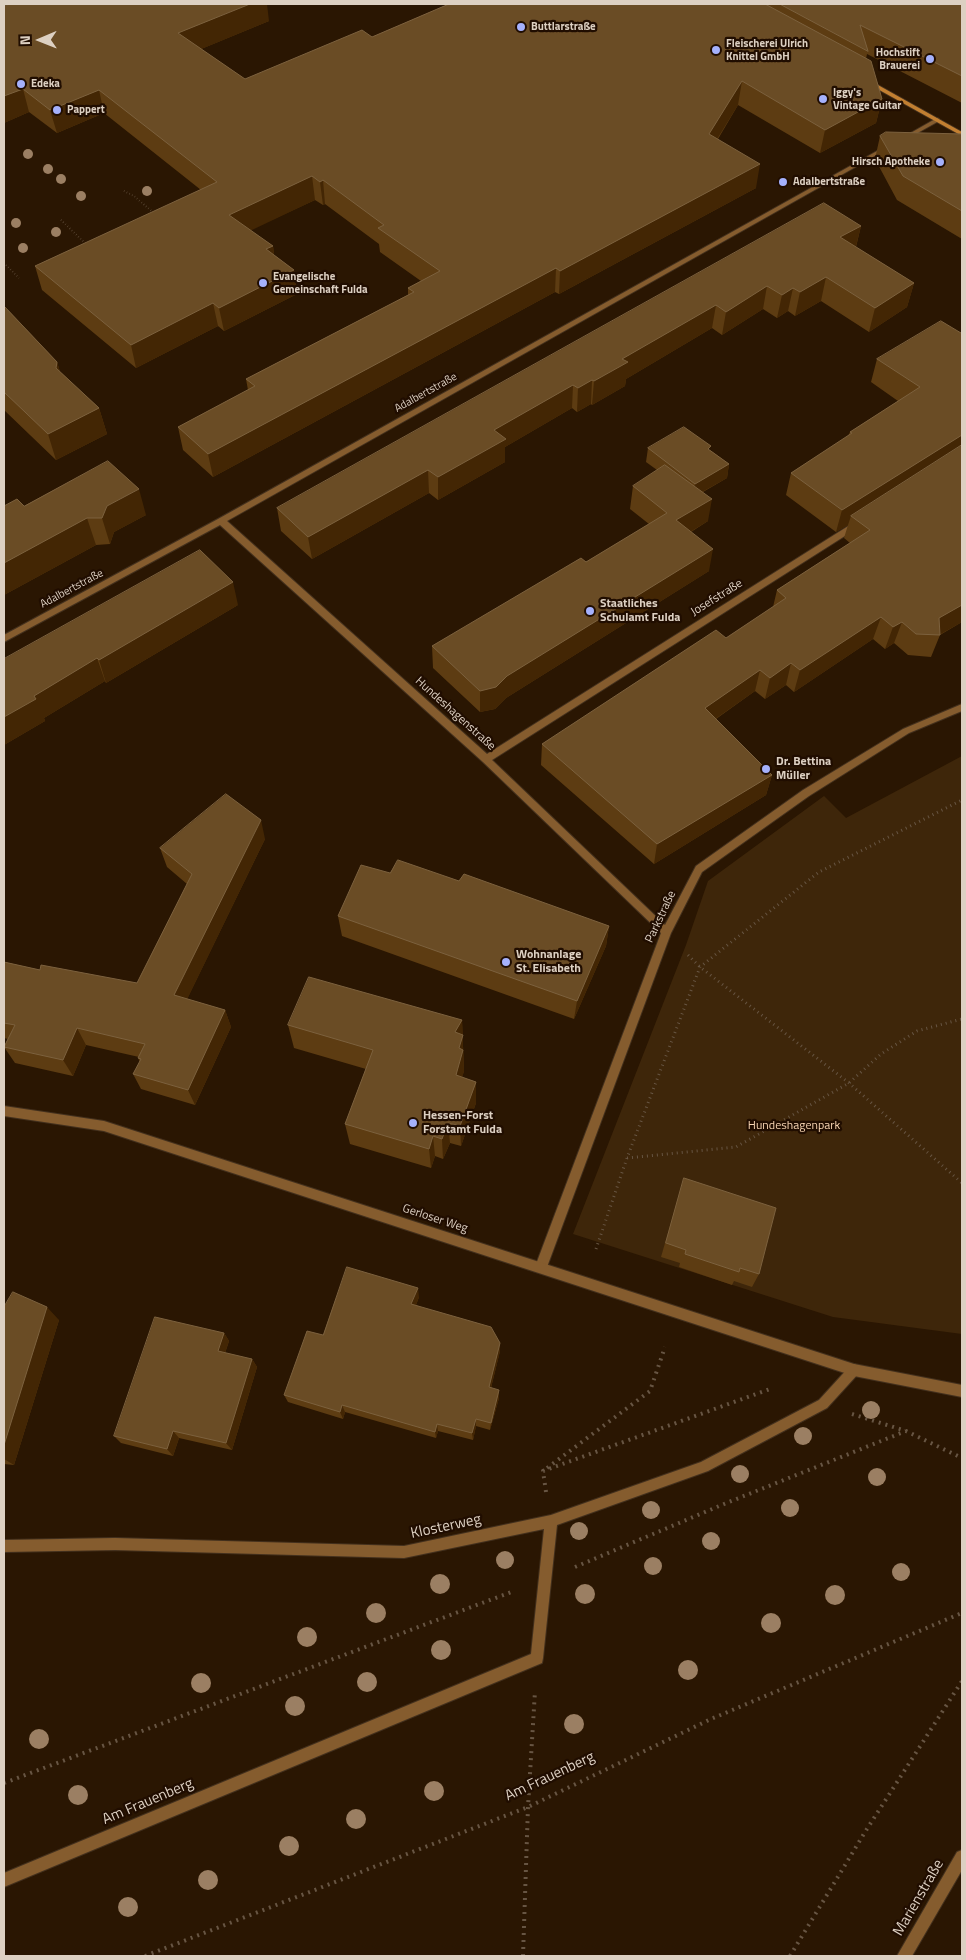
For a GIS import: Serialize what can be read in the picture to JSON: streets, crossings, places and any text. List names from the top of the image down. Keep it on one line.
{"streets":{"street":["Adalbertstraße","Josefstraße","Hundeshagenstraße","Parkstraße","Gerloser Weg","Klosterweg","Am Frauenberg","Marienstraße"]},"crossings":[["Adalbertstraße","Hundeshagenstraße"],["Josefstraße","Hundeshagenstraße"],["Hundeshagenstraße","Parkstraße"],["Parkstraße","Gerloser Weg"],["Gerloser Weg","Klosterweg"]],"parks":["Hundeshagenpark"],"places":["Buttlarstraße","Fleischerei Ulrich Knittel GmbH","Hochstift Brauerei","Edeka","Iggy's Vintage Guitar","Pappert","Hirsch Apotheke","Adalbertstraße","Evangelische Gemeinschaft Fulda","Staatliches Schulamt Fulda","Dr. Bettina Müller","Wohnanlage St. Elisabeth","Hessen-Forst Forstamt Fulda"],"north":"left"}
